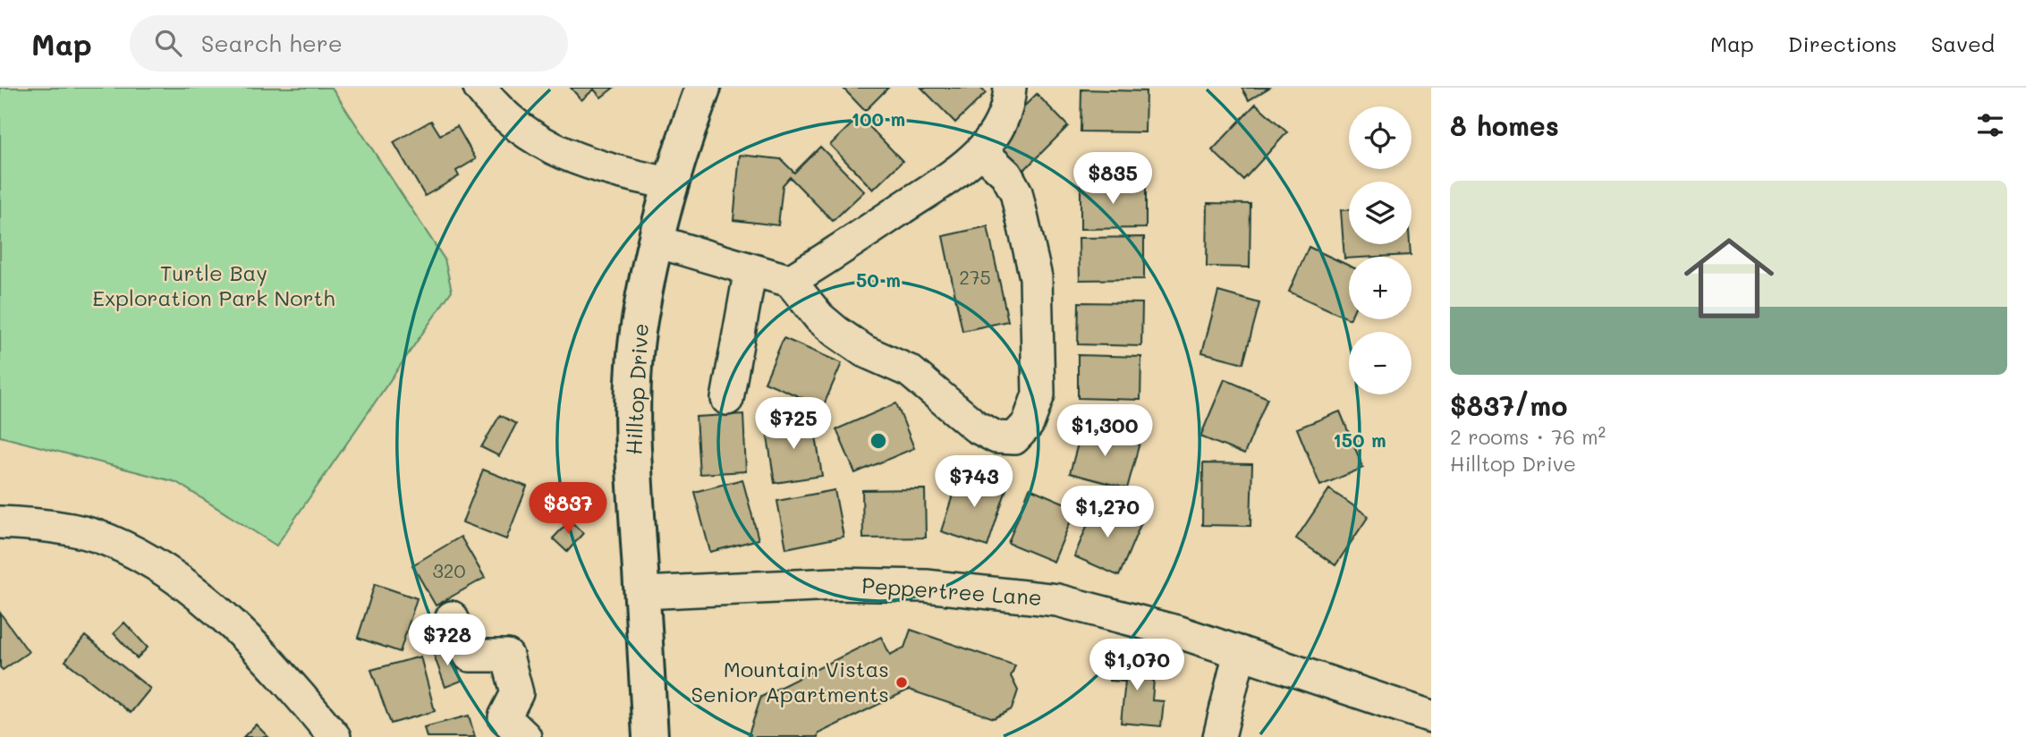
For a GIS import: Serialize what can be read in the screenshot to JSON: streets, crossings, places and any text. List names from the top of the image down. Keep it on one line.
{"streets":{"main road":["Hilltop Drive"],"street":["Peppertree Lane"]},"crossings":[["Hilltop Drive","Peppertree Lane"]],"parks":["Turtle Bay Exploration Park North"],"places":["Mountain Vistas Senior Apartments"],"house_numbers":["275","320"],"page":{"header":"Map","search":"Search here","nav":["Map","Directions","Saved"],"heading":"8 homes","map_buttons":["+","−"],"price":["$835","$725","$1,300","$743","$837","$1,270","$728","$1,070"],"list":[{"name":"$837/mo","note":"2 rooms · 76 m² · Hilltop Drive"}]},"rings":["100 m","50 m","150 m"]}
